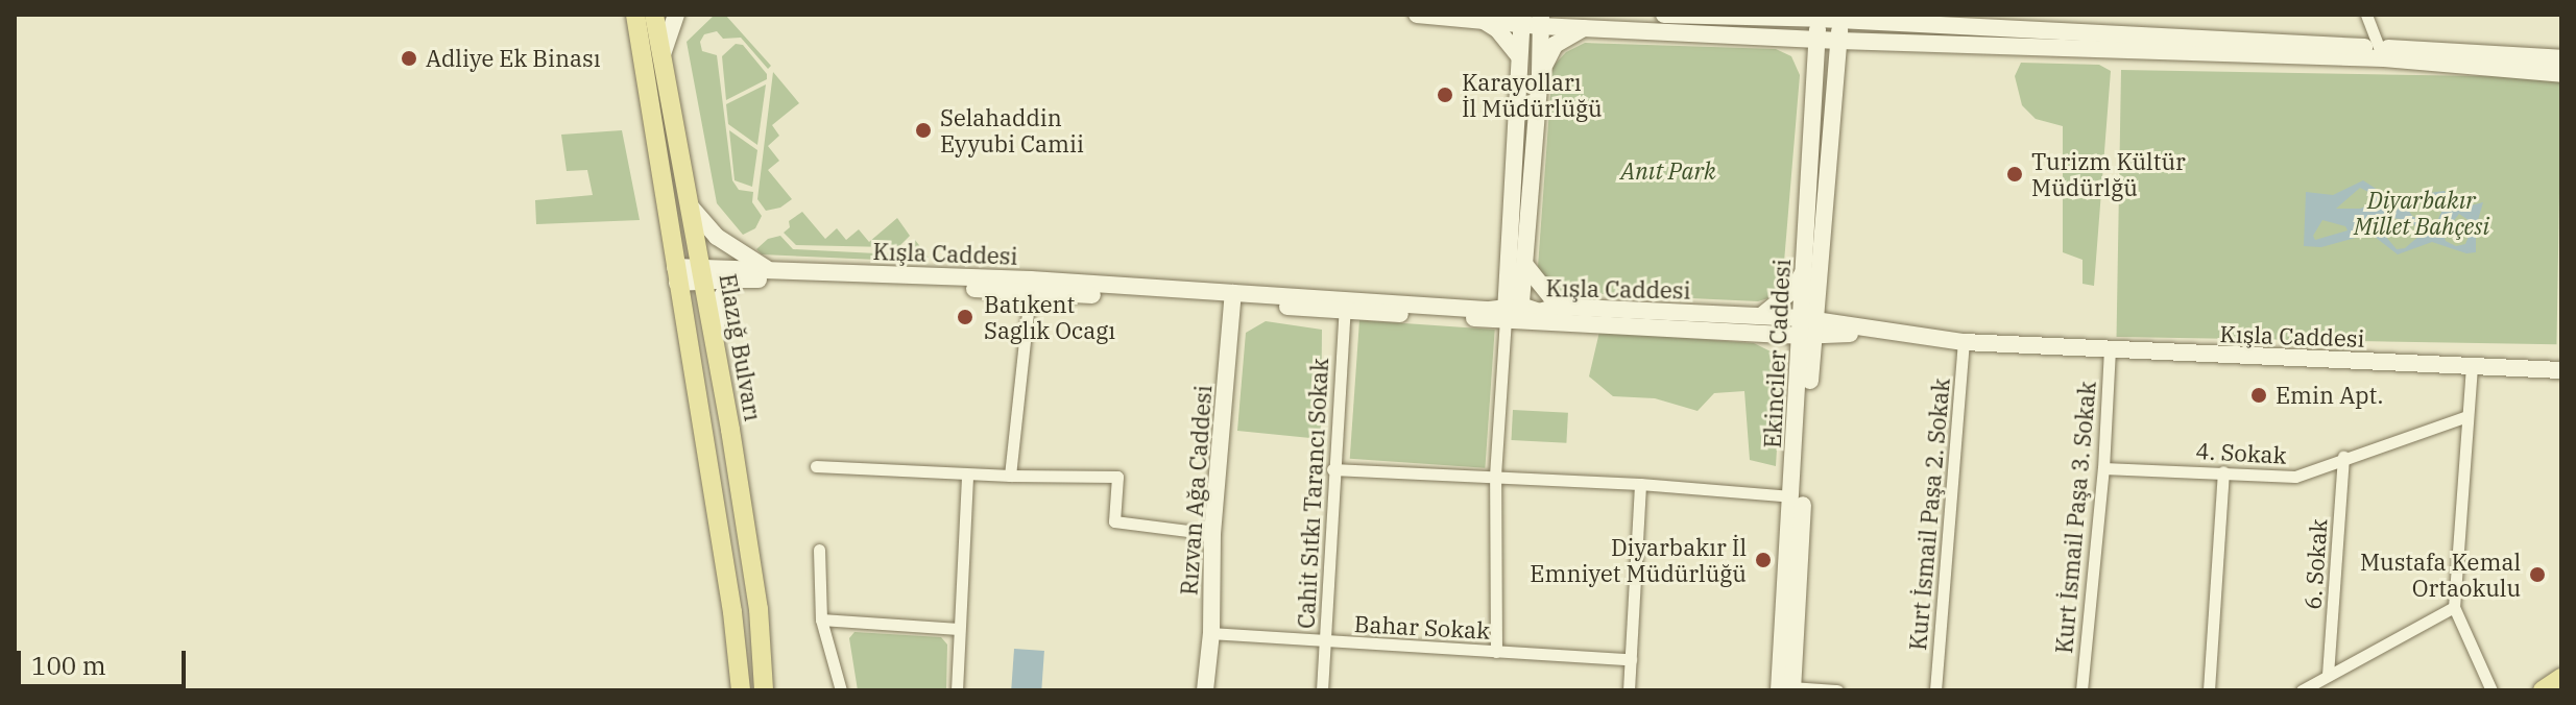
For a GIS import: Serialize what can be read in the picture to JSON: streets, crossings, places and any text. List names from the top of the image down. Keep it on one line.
{"streets":{"main road":["Elazığ Bulvarı"],"street":["Kışla Caddesi","Ekinciler Caddesi","4. Sokak","Rızvan Ağa Caddesi","Cahit Sıtkı Tarancı Sokak","Kurt İsmail Paşa 2. Sokak","Kurt İsmail Paşa 3. Sokak","6. Sokak","Bahar Sokak"]},"crossings":[["Kışla Caddesi","Elazığ Bulvarı"],["Kışla Caddesi","Ekinciler Caddesi"],["Kışla Caddesi","Rızvan Ağa Caddesi"],["Kışla Caddesi","Cahit Sıtkı Tarancı Sokak"],["Kışla Caddesi","Kurt İsmail Paşa 2. Sokak"],["Kışla Caddesi","Kurt İsmail Paşa 3. Sokak"],["4. Sokak","Kurt İsmail Paşa 3. Sokak"],["4. Sokak","6. Sokak"],["Rızvan Ağa Caddesi","Bahar Sokak"],["Cahit Sıtkı Tarancı Sokak","Bahar Sokak"]],"parks":["Anıt Park","Diyarbakır Millet Bahçesi"],"places":["Adliye Ek Binası","Karayolları İl Müdürlüğü","Selahaddin Eyyubi Camii","Turizm Kültür Müdürlğü","Batıkent Saglık Ocagı","Emin Apt.","Diyarbakır İl Emniyet Müdürlüğü","Mustafa Kemal Ortaokulu"],"scale_bar":"100 m"}
